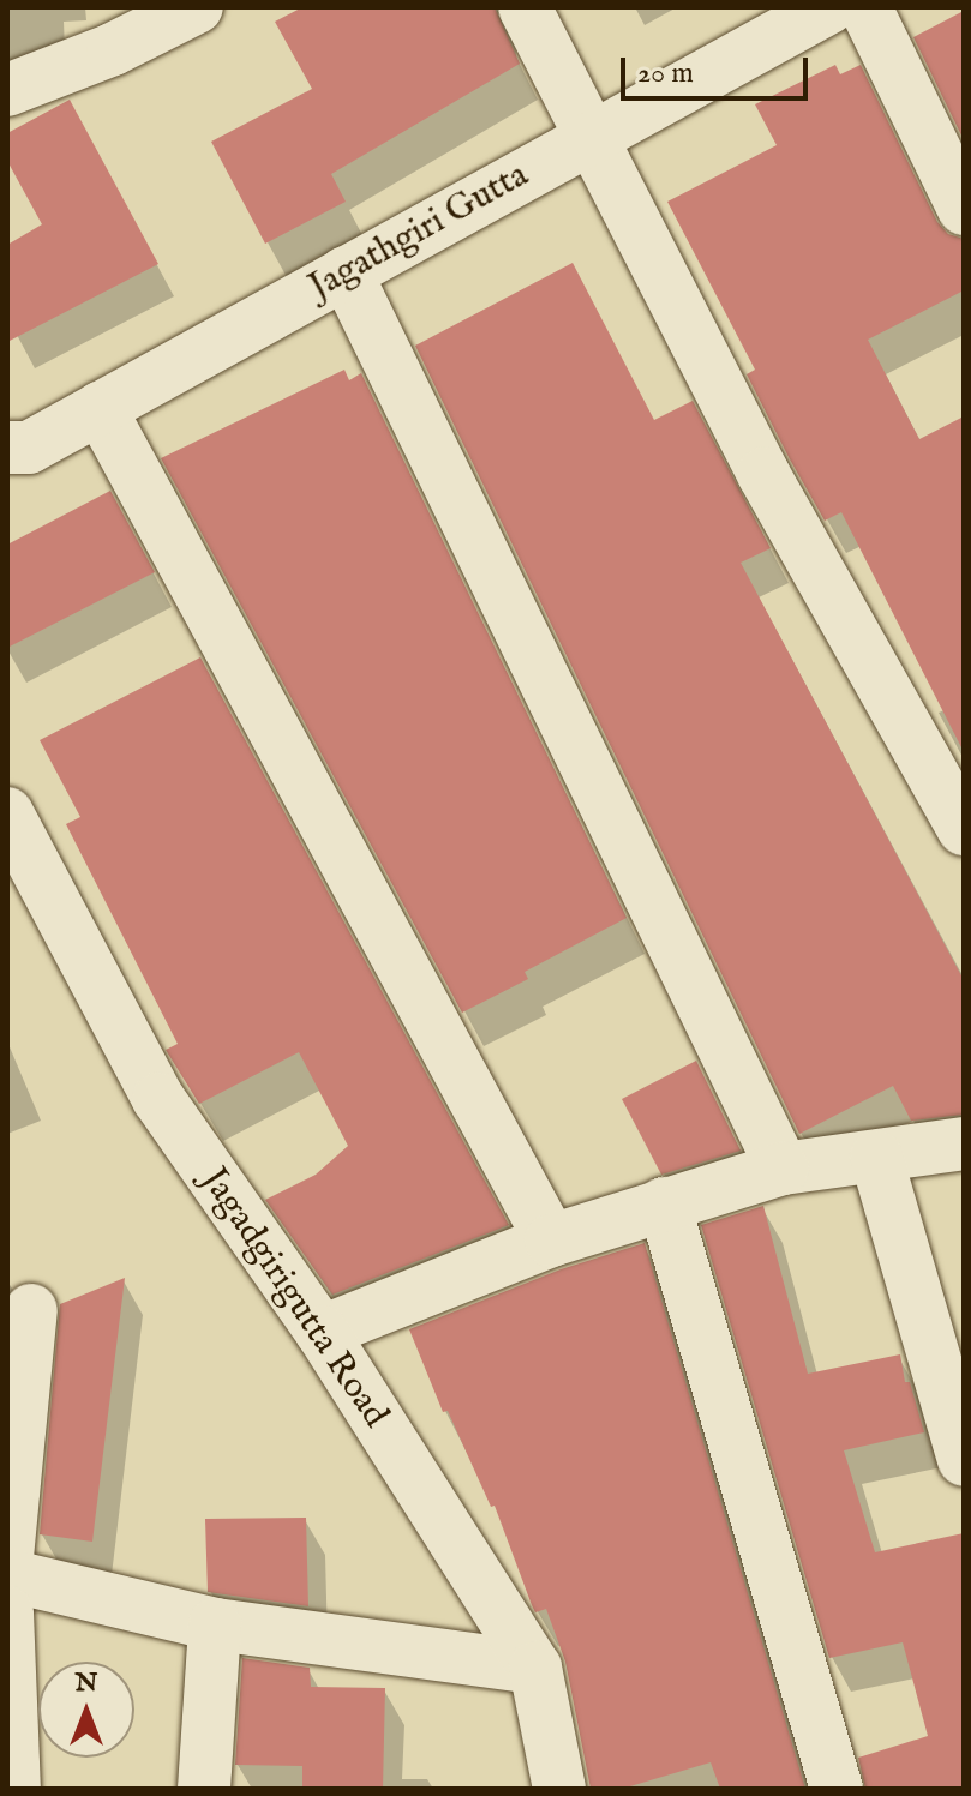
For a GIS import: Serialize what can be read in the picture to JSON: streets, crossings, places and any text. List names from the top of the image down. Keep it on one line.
{"streets":{"street":["Jagathgiri Gutta","Jagadgirigutta Road"]},"scale_bar":"20 m","north":"top"}
